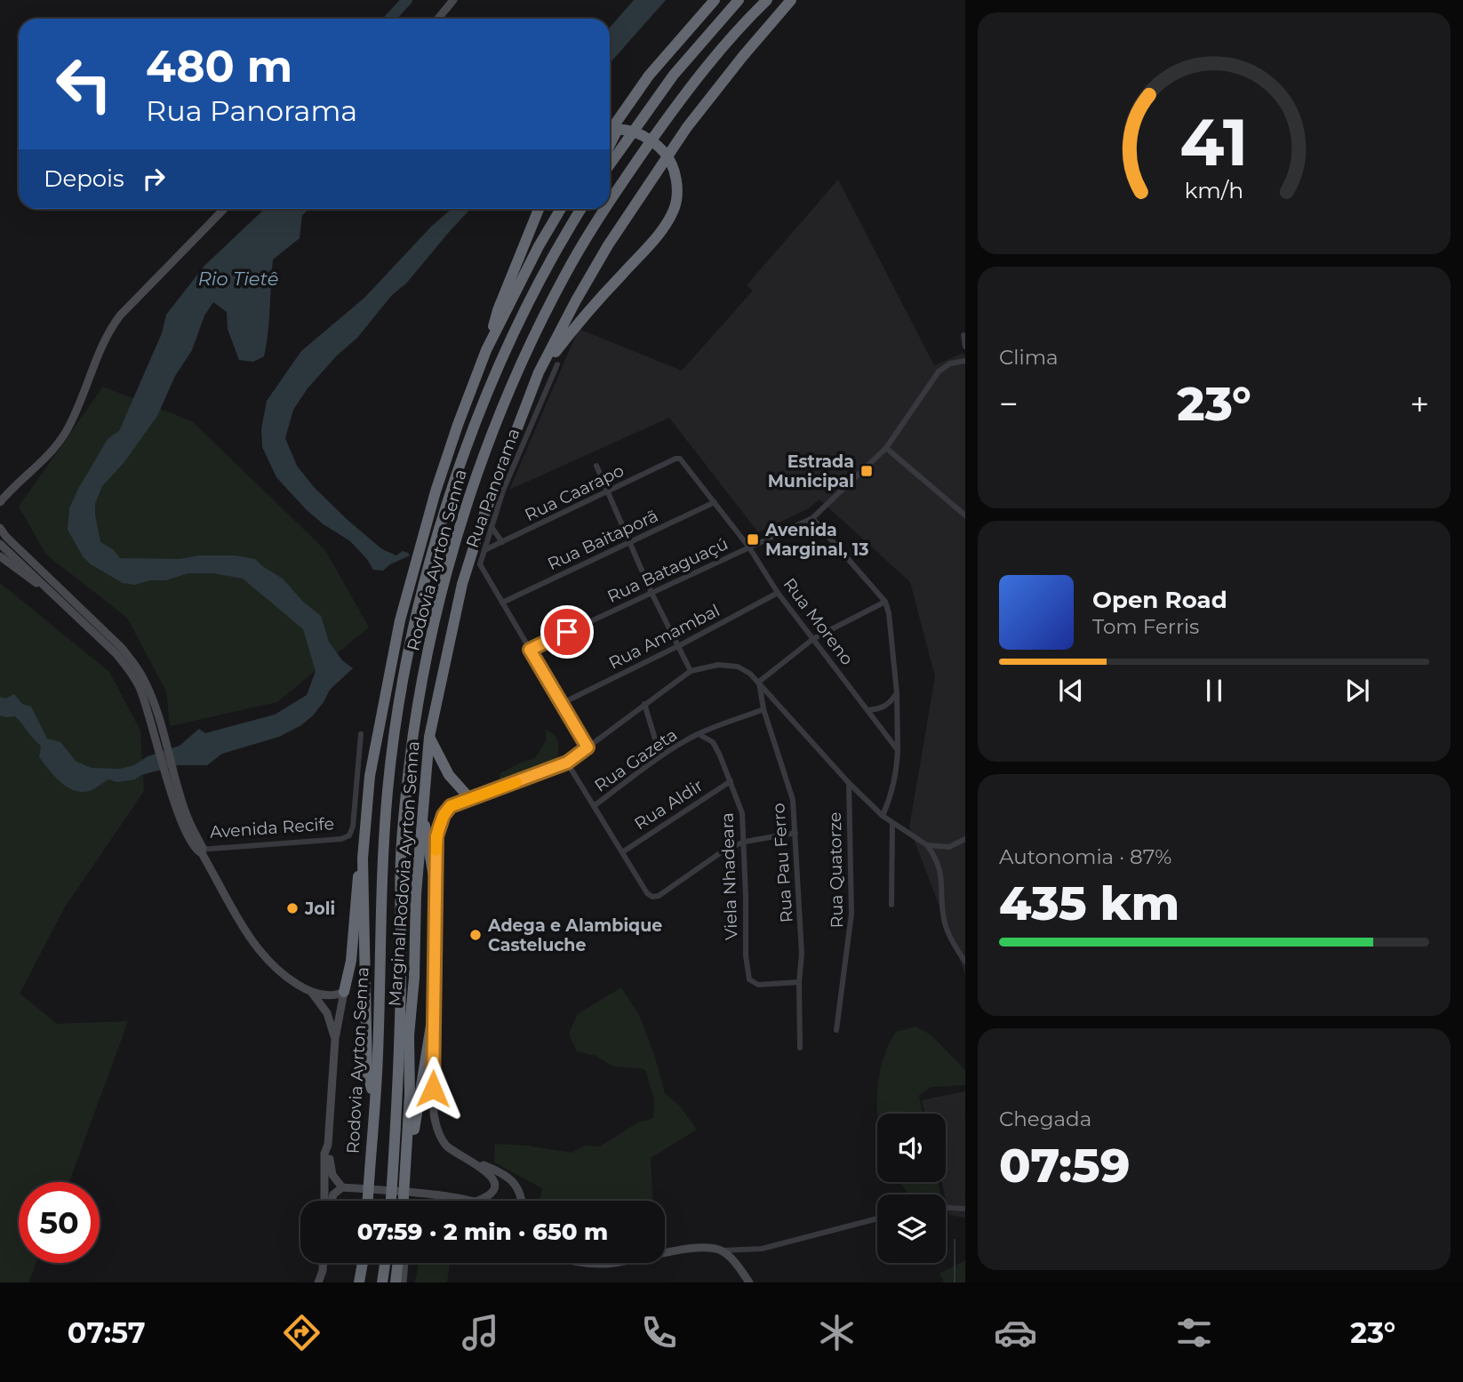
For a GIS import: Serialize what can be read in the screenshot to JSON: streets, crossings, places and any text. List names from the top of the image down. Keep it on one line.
{"streets":{"highway":["Rodovia Ayrton Senna","Marginal Rodovia Ayrton Senna"],"street":["Rua Panorama","Rua Caarapo","Rua Baitaporã","Rua Bataguaçú","Rua Moreno","Rua Amambal","Rua Gazeta","Rua Aldir","Avenida Recife","Rua Pau Ferro","Rua Quatorze","Viela Nhadeara"]},"crossings":[["Rua Panorama","Rua Caarapo"],["Rua Panorama","Rua Baitaporã"],["Rua Panorama","Rua Bataguaçú"],["Rua Panorama","Rua Amambal"],["Rua Caarapo","Rua Moreno"],["Rua Baitaporã","Rua Moreno"],["Rua Bataguaçú","Rua Moreno"],["Rua Moreno","Rua Amambal"],["Rua Gazeta","Rua Pau Ferro"],["Rua Gazeta","Viela Nhadeara"],["Rua Aldir","Viela Nhadeara"],["Rua Pau Ferro","Viela Nhadeara"]],"water":["Rio Tietê"],"places":{"transit":["Estrada Municipal","Avenida Marginal, 13"],"other":["Joli","Adega e Alambique Casteluche"]},"page":{"turn":["480 m","Rua Panorama"],"then":"Depois","tile":["Clima",["Autonomia · 87%","435 km"],["Chegada","07:59"]],"heat":["−","23°","+"],"song":["Open Road","Tom Ferris"],"limit":"50","trip":"07:59 · 2 min · 650 m","tabs":["07:57","23°"],"gauge":["41","km/h"]}}
